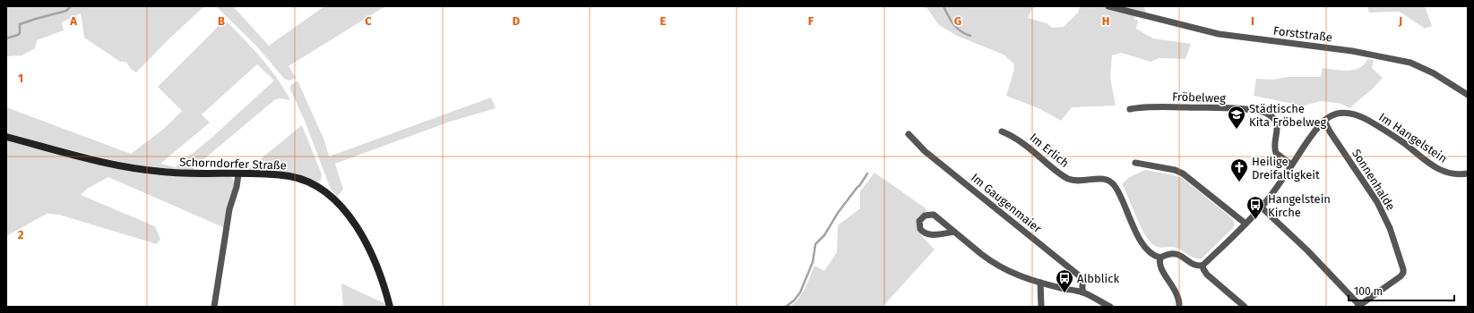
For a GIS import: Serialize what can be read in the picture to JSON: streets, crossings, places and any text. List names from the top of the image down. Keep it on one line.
{"streets":{"main road":["Schorndorfer Straße"],"street":["Forststraße","Fröbelweg","Im Hangelstein","Im Erlich","Sonnenhalde","Im Gaugenmaier"]},"crossings":[["Fröbelweg","Im Hangelstein"],["Im Hangelstein","Sonnenhalde"]],"places":{"school or university":["Städtische Kita Fröbelweg"],"church":["Heilige Dreifaltigkeit"],"bus stop":["Hangelstein Kirche","Albblick"]},"scale_bar":"100 m","grid":{"columns":["A","B","C","D","E","F","G","H","I","J"],"rows":["1","2"]}}
